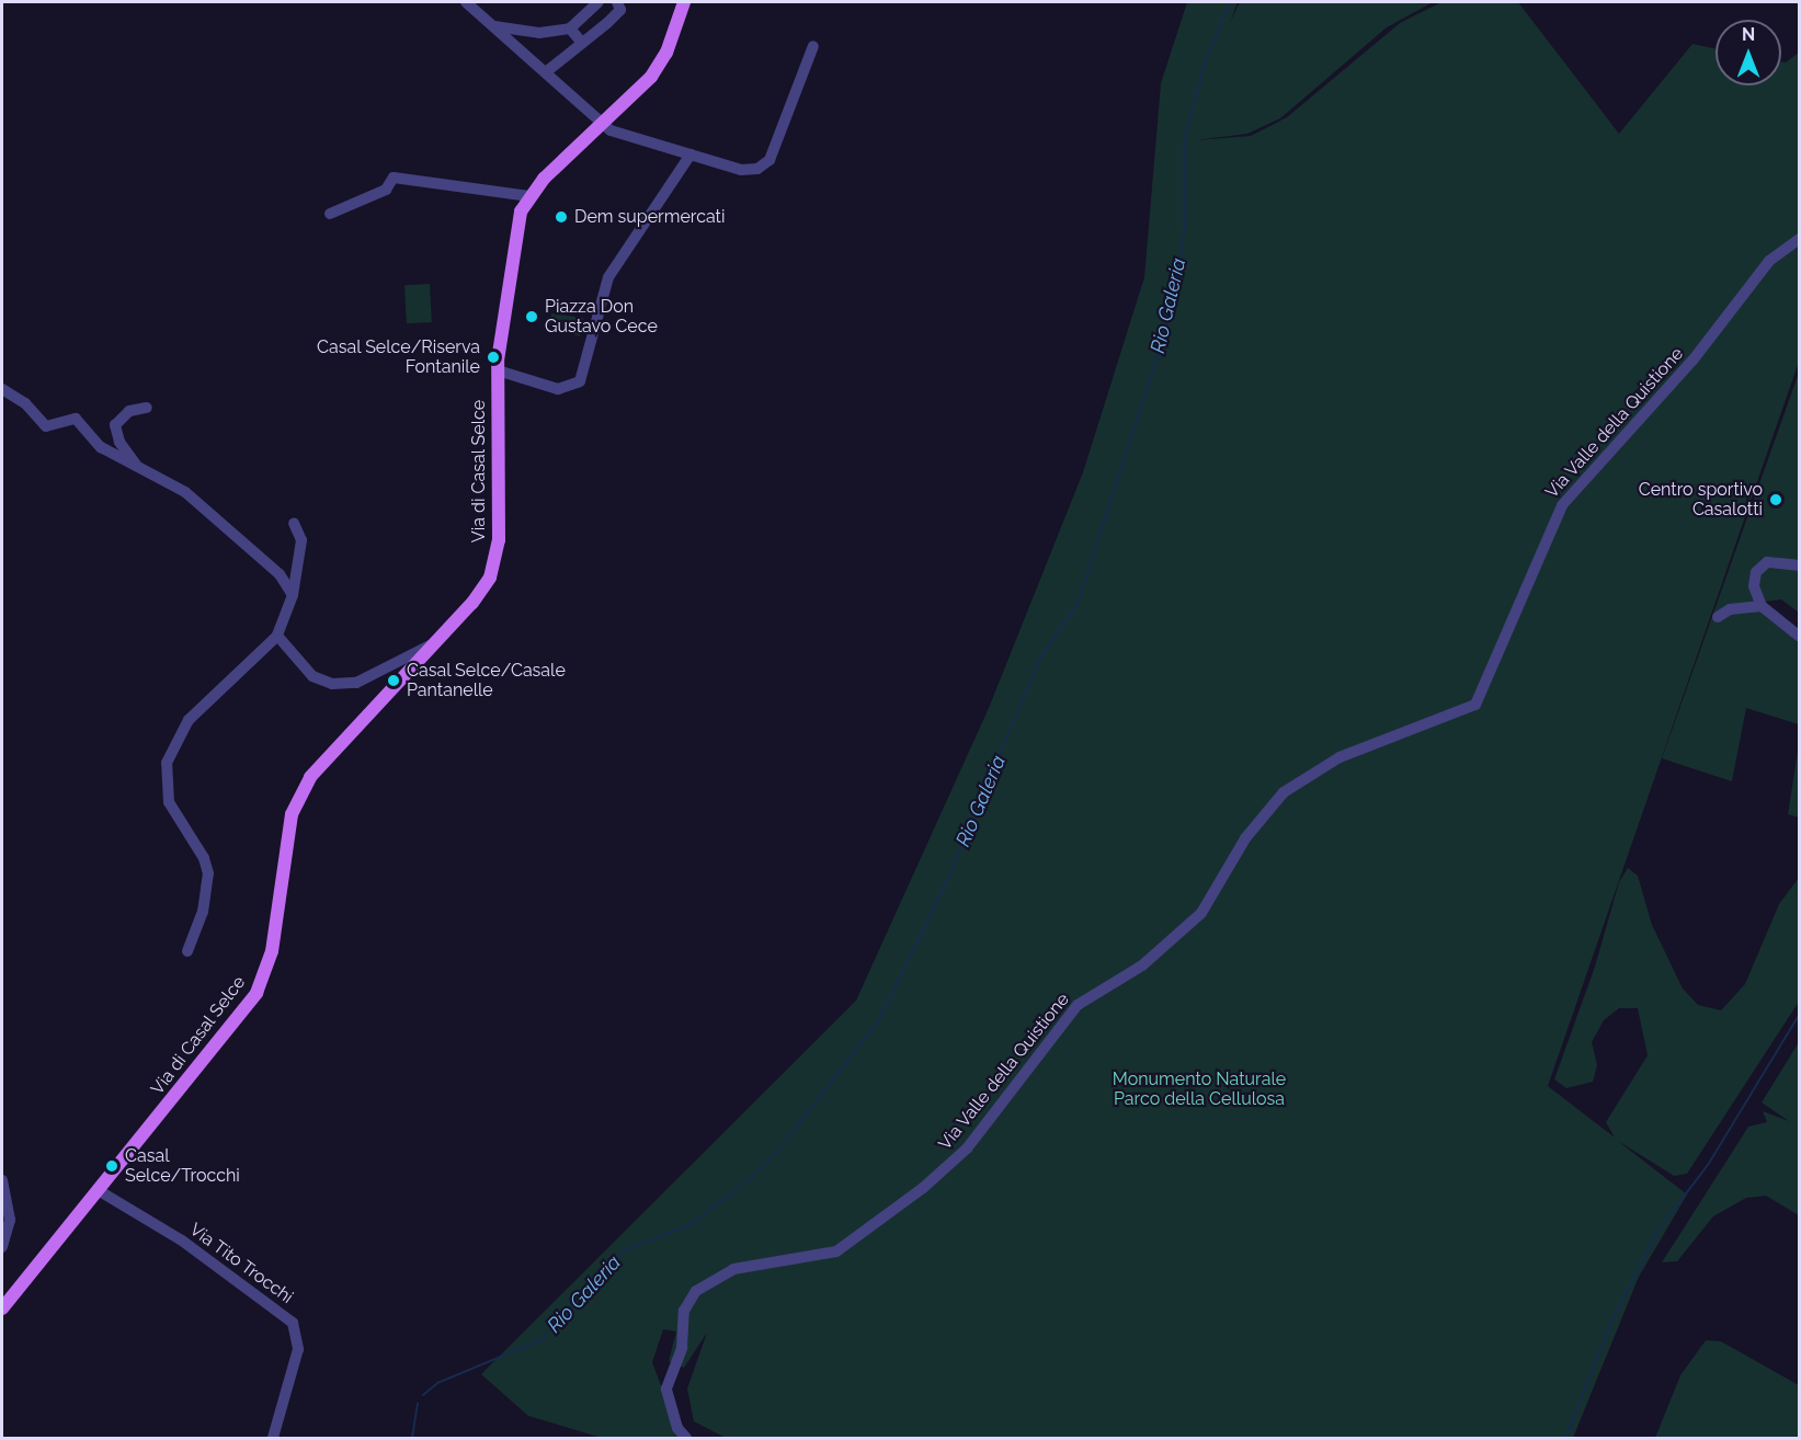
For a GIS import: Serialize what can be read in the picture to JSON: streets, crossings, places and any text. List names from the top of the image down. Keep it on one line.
{"streets":{"main road":["Via di Casal Selce"],"street":["Via Valle della Quistione","Via Tito Trocchi"]},"crossings":[["Via di Casal Selce","Via Tito Trocchi"]],"water":["Rio Galeria"],"parks":["Monumento Naturale Parco della Cellulosa"],"places":["Dem supermercati","Piazza Don Gustavo Cece","Casal Selce/Riserva Fontanile","Centro sportivo Casalotti","Casal Selce/Casale Pantanelle","Casal Selce/Trocchi"],"north":"top"}
